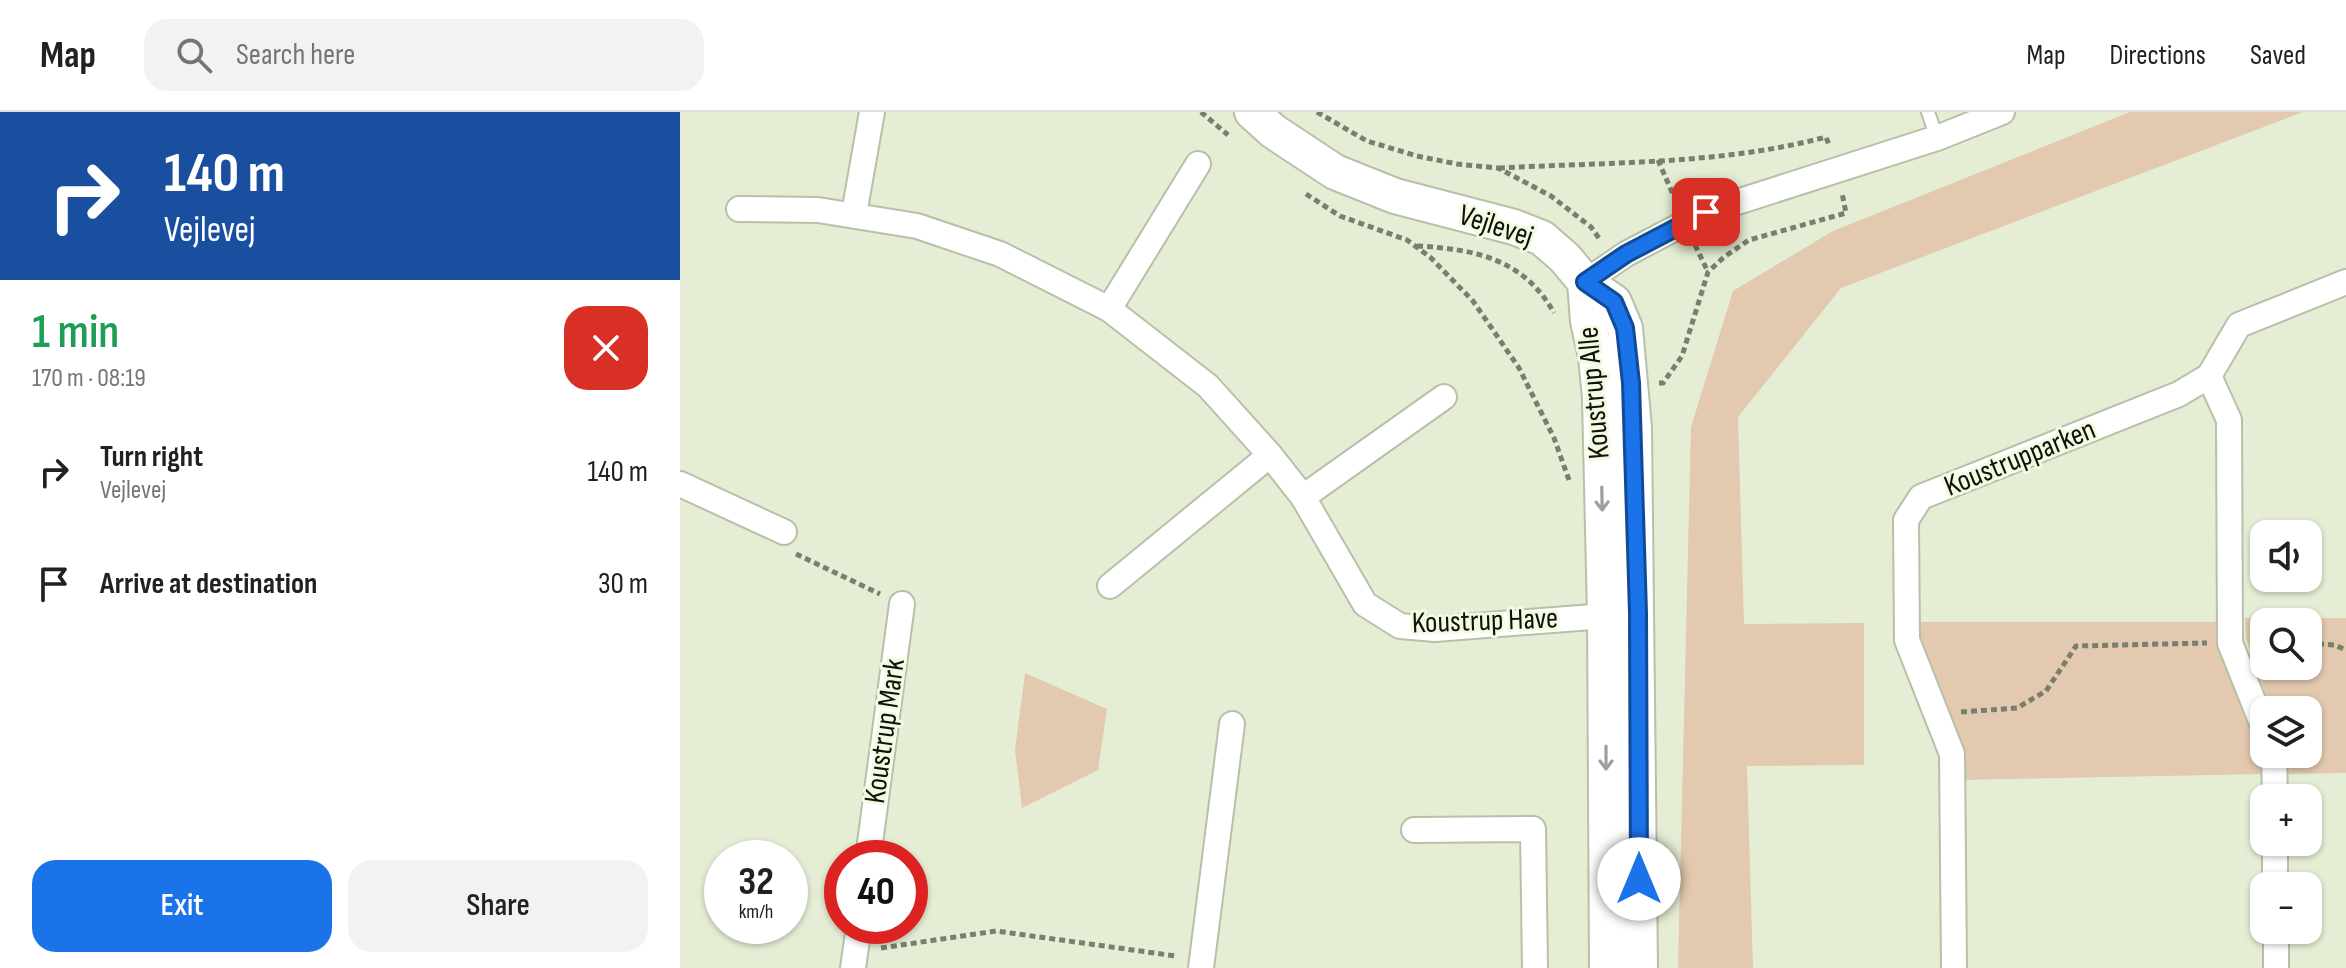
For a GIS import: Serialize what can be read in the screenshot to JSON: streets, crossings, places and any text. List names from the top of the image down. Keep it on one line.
{"streets":{"street":["Vejlevej","Koustrup Alle","Koustrupparken","Koustrup Have","Koustrup Mark"]},"crossings":[["Vejlevej","Koustrup Alle"],["Koustrup Alle","Koustrup Have"]],"page":{"header":"Map","search":"Search here","nav":["Map","Directions","Saved"],"turn":["140 m","Vejlevej"],"heading":["1 min","170 m · 08:19"],"list":[{"name":"Turn right","note":"Vejlevej","value":"140 m"},{"name":"Arrive at destination","value":"30 m"}],"map_buttons":["+","−"],"speed":"32 km/h","limit":"40","buttons":["Exit","Share"]}}
